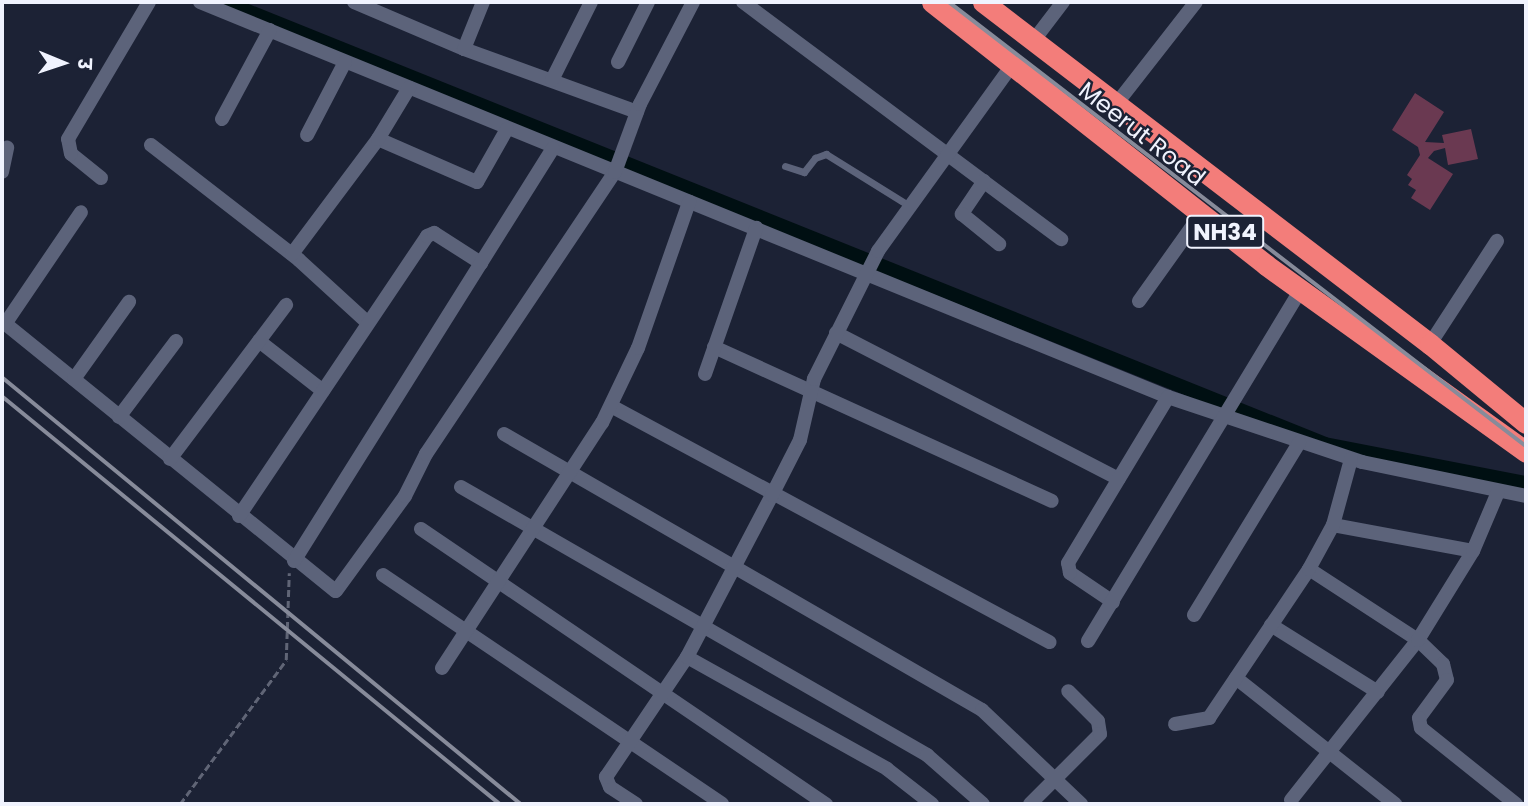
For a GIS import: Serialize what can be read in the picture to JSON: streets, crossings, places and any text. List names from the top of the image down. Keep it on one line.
{"streets":{"highway":["Meerut Road","NH34"]},"north":"right"}
